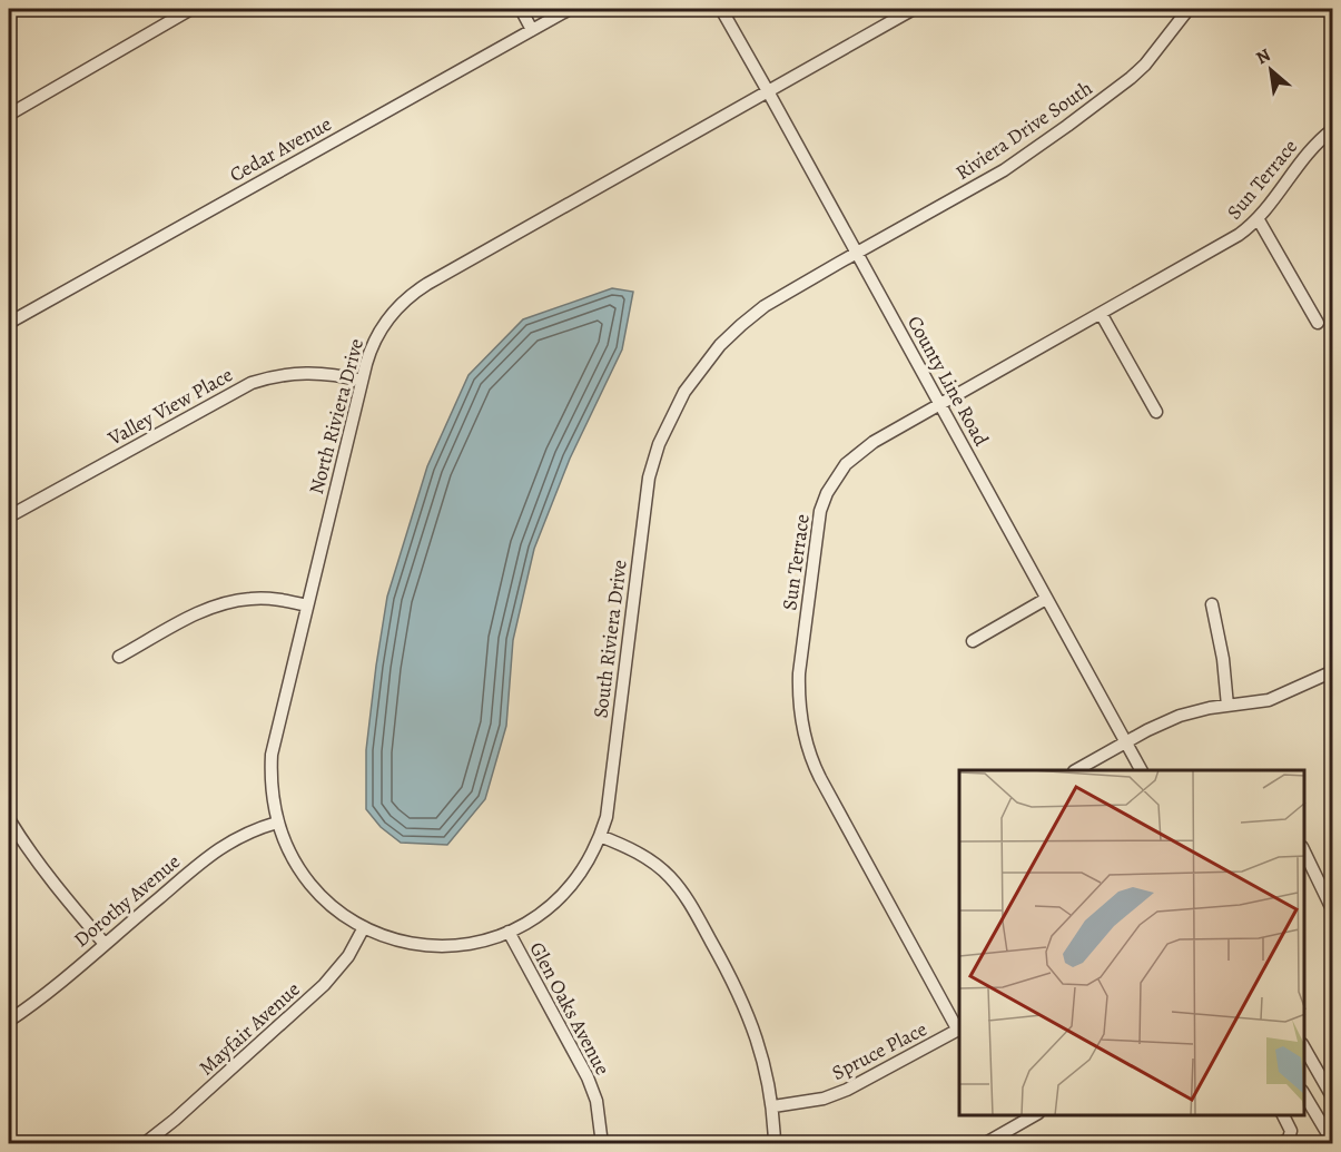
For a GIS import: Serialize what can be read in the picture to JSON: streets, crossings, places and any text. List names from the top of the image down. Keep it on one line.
{"streets":{"street":["Riviera Drive South","Cedar Avenue","Sun Terrace","County Line Road","Valley View Place","North Riviera Drive","South Riviera Drive","Dorothy Avenue","Glen Oaks Avenue","Mayfair Avenue","Spruce Place"]},"crossings":[["Riviera Drive South","County Line Road"],["Riviera Drive South","South Riviera Drive"],["Sun Terrace","County Line Road"],["Sun Terrace","Spruce Place"],["County Line Road","North Riviera Drive"],["County Line Road","South Riviera Drive"],["Valley View Place","North Riviera Drive"],["North Riviera Drive","South Riviera Drive"],["North Riviera Drive","Dorothy Avenue"],["North Riviera Drive","Mayfair Avenue"],["South Riviera Drive","Glen Oaks Avenue"],["South Riviera Drive","Mayfair Avenue"]],"north":"top left"}
